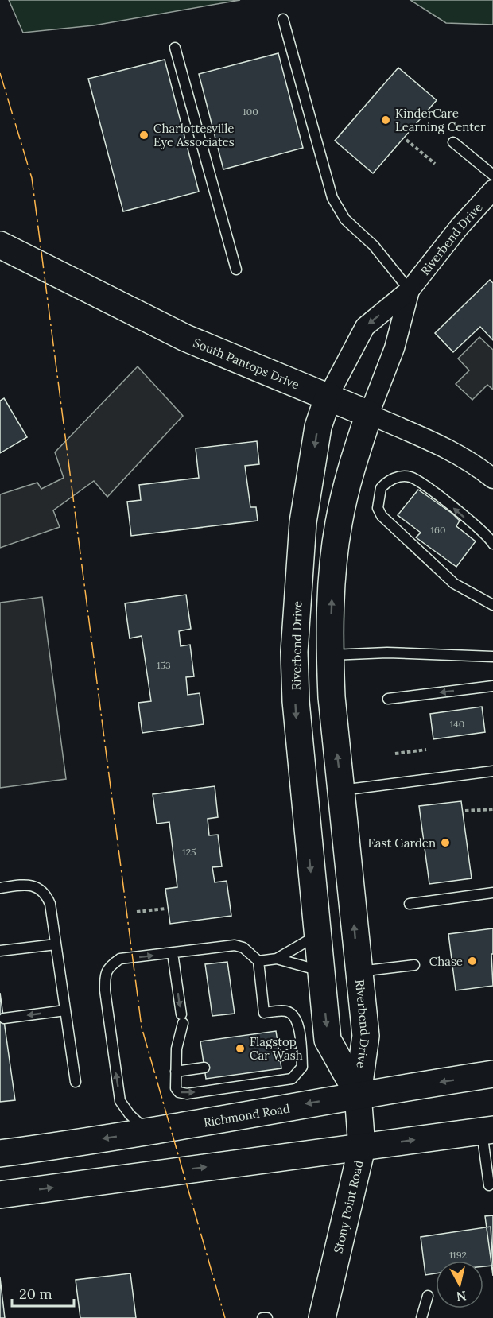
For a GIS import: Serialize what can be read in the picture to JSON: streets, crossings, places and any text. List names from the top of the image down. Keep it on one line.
{"streets":{"main road":["Riverbend Drive","South Pantops Drive","Richmond Road","Stony Point Road"]},"crossings":[["Riverbend Drive","South Pantops Drive"],["Riverbend Drive","Richmond Road"],["Riverbend Drive","Stony Point Road"],["Richmond Road","Stony Point Road"]],"places":["KinderCare Learning Center","Charlottesville Eye Associates","East Garden","Chase","Flagstop Car Wash"],"house_numbers":["100","160","153","140","125","1192"],"scale_bar":"20 m","north":"bottom"}
